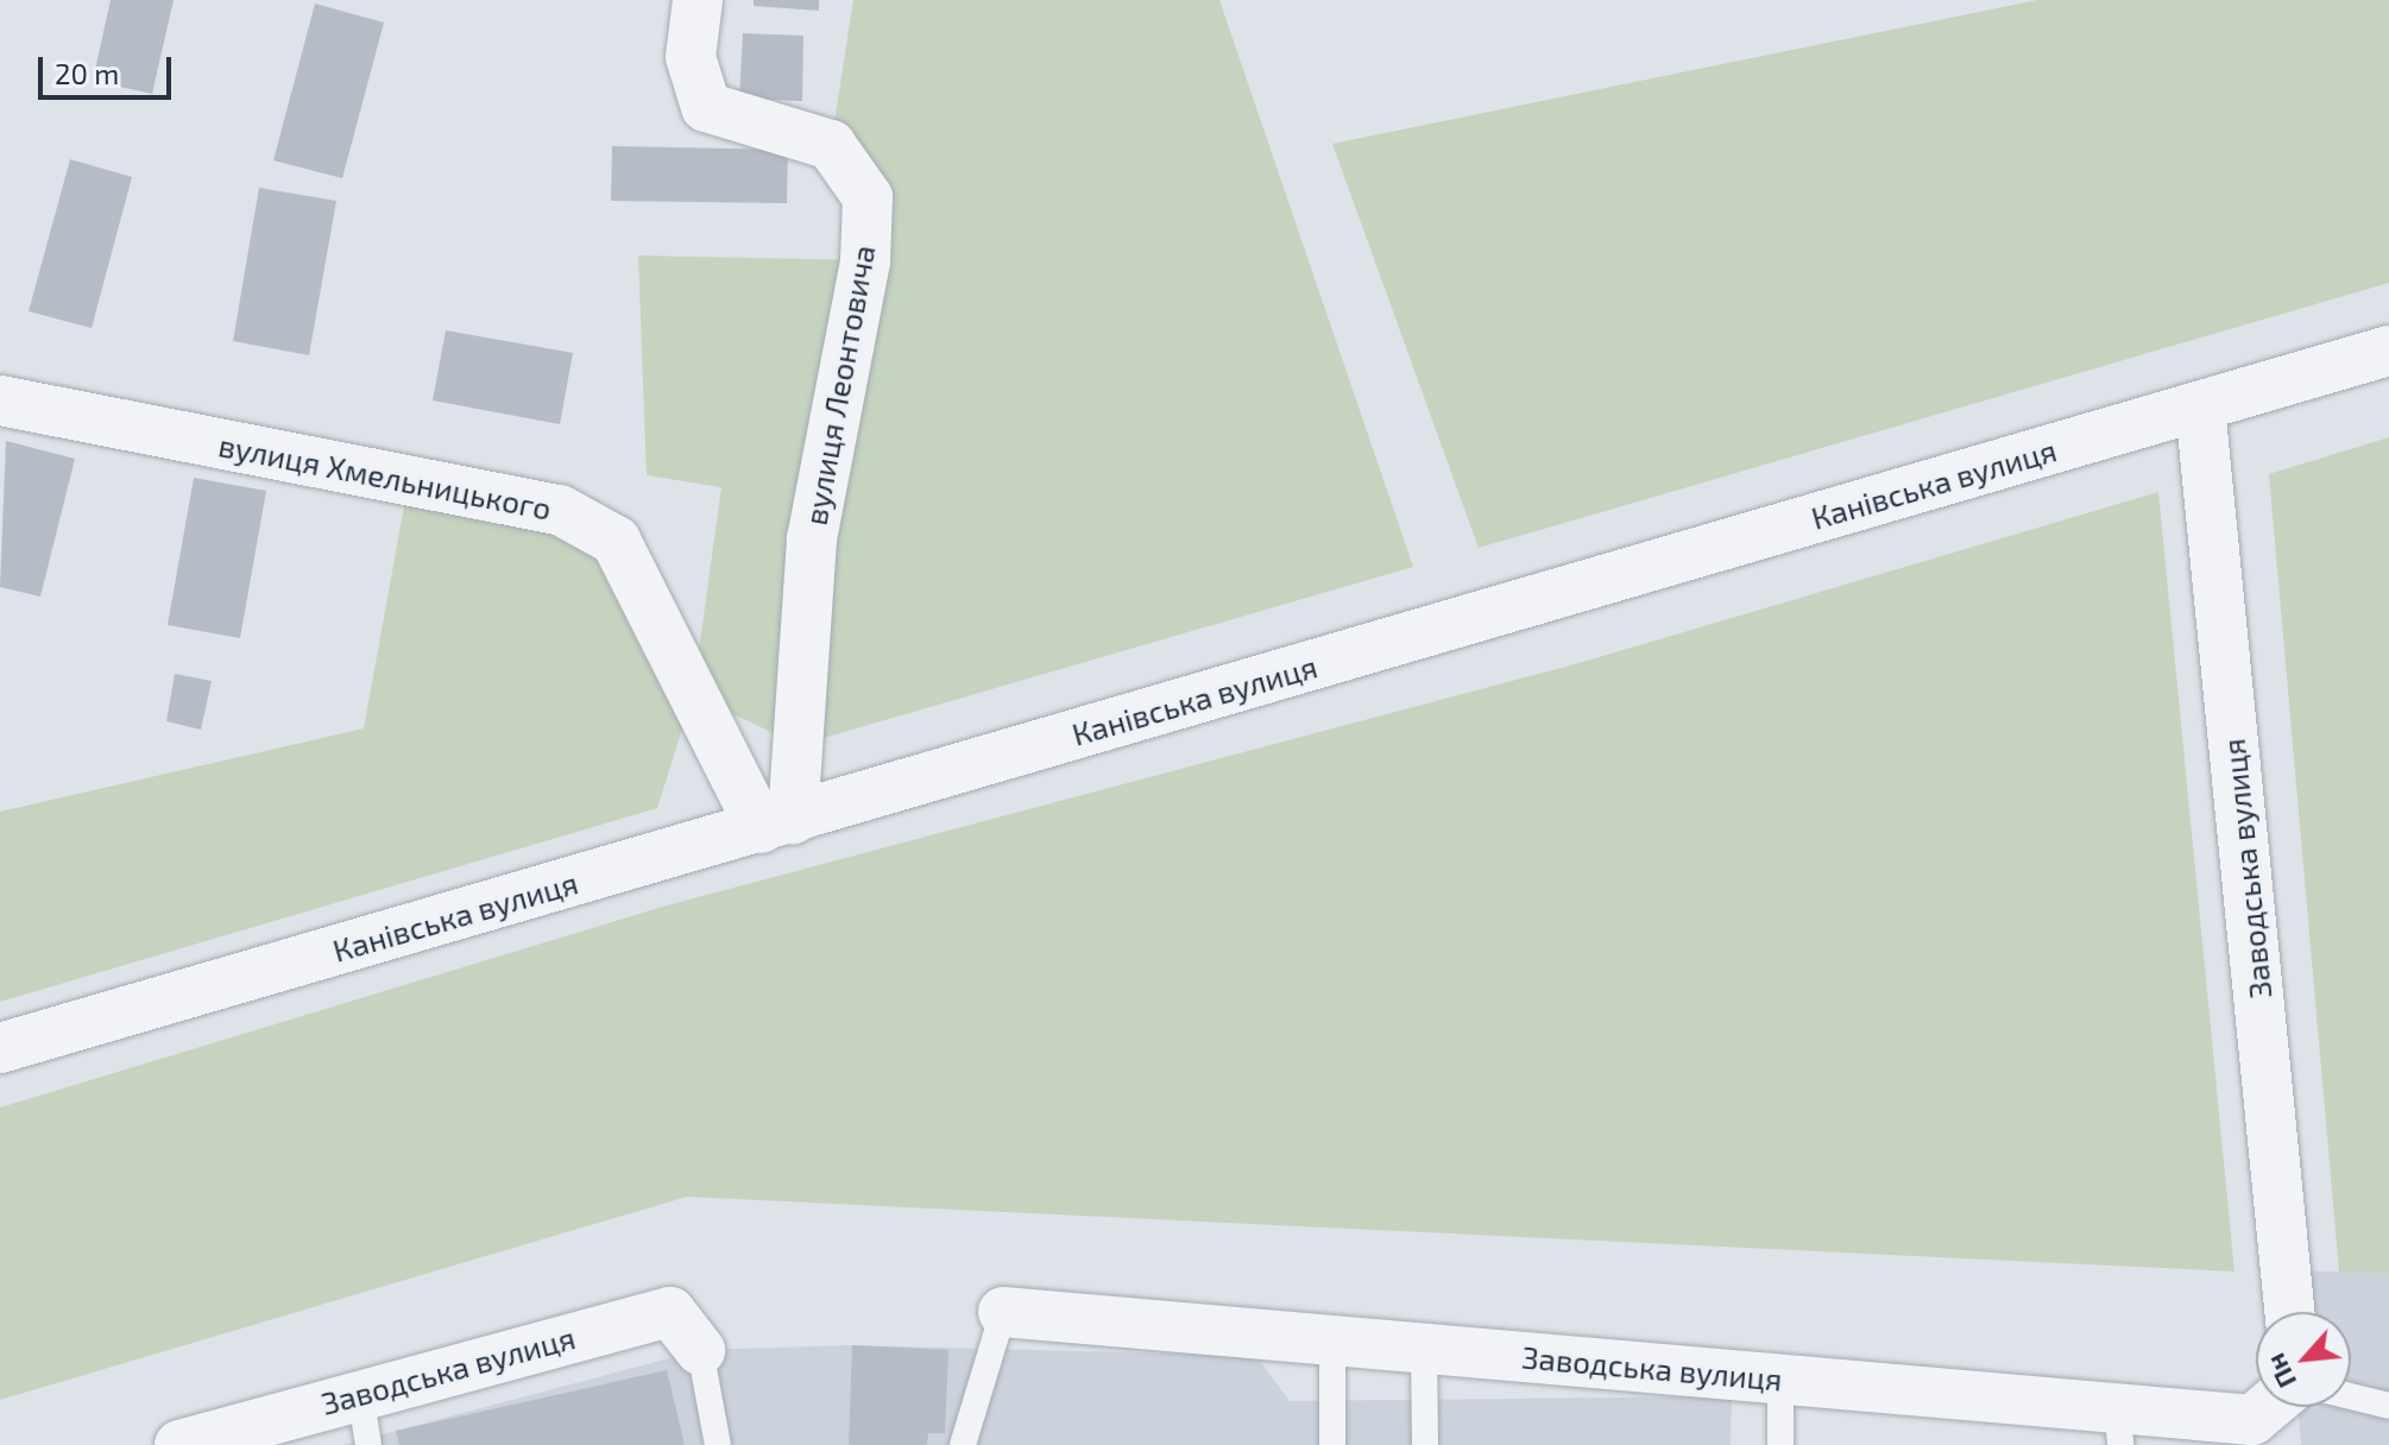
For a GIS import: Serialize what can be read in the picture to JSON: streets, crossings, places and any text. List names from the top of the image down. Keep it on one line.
{"streets":{"street":["вулиця Леонтовича","вулиця Хмельницького","Канівська вулиця","Заводська вулиця"]},"crossings":[["вулиця Леонтовича","вулиця Хмельницького"],["вулиця Леонтовича","Канівська вулиця"],["вулиця Хмельницького","Канівська вулиця"],["Канівська вулиця","Заводська вулиця"]],"scale_bar":"20 m","north":"bottom left"}
